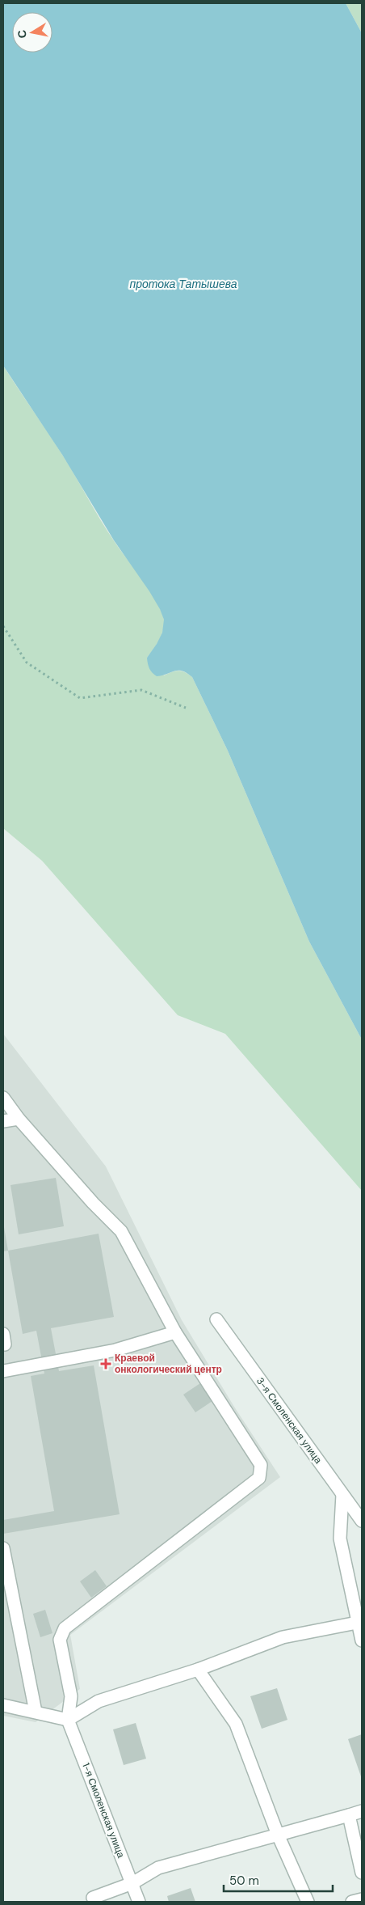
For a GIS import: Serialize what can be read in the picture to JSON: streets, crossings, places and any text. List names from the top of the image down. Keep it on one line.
{"streets":{"street":["3-я Смоленская улица","1-я Смоленская улица"]},"water":["протока Татышева"],"places":{"health":["Краевой онкологический центр"]},"scale_bar":"50 m","north":"left"}
